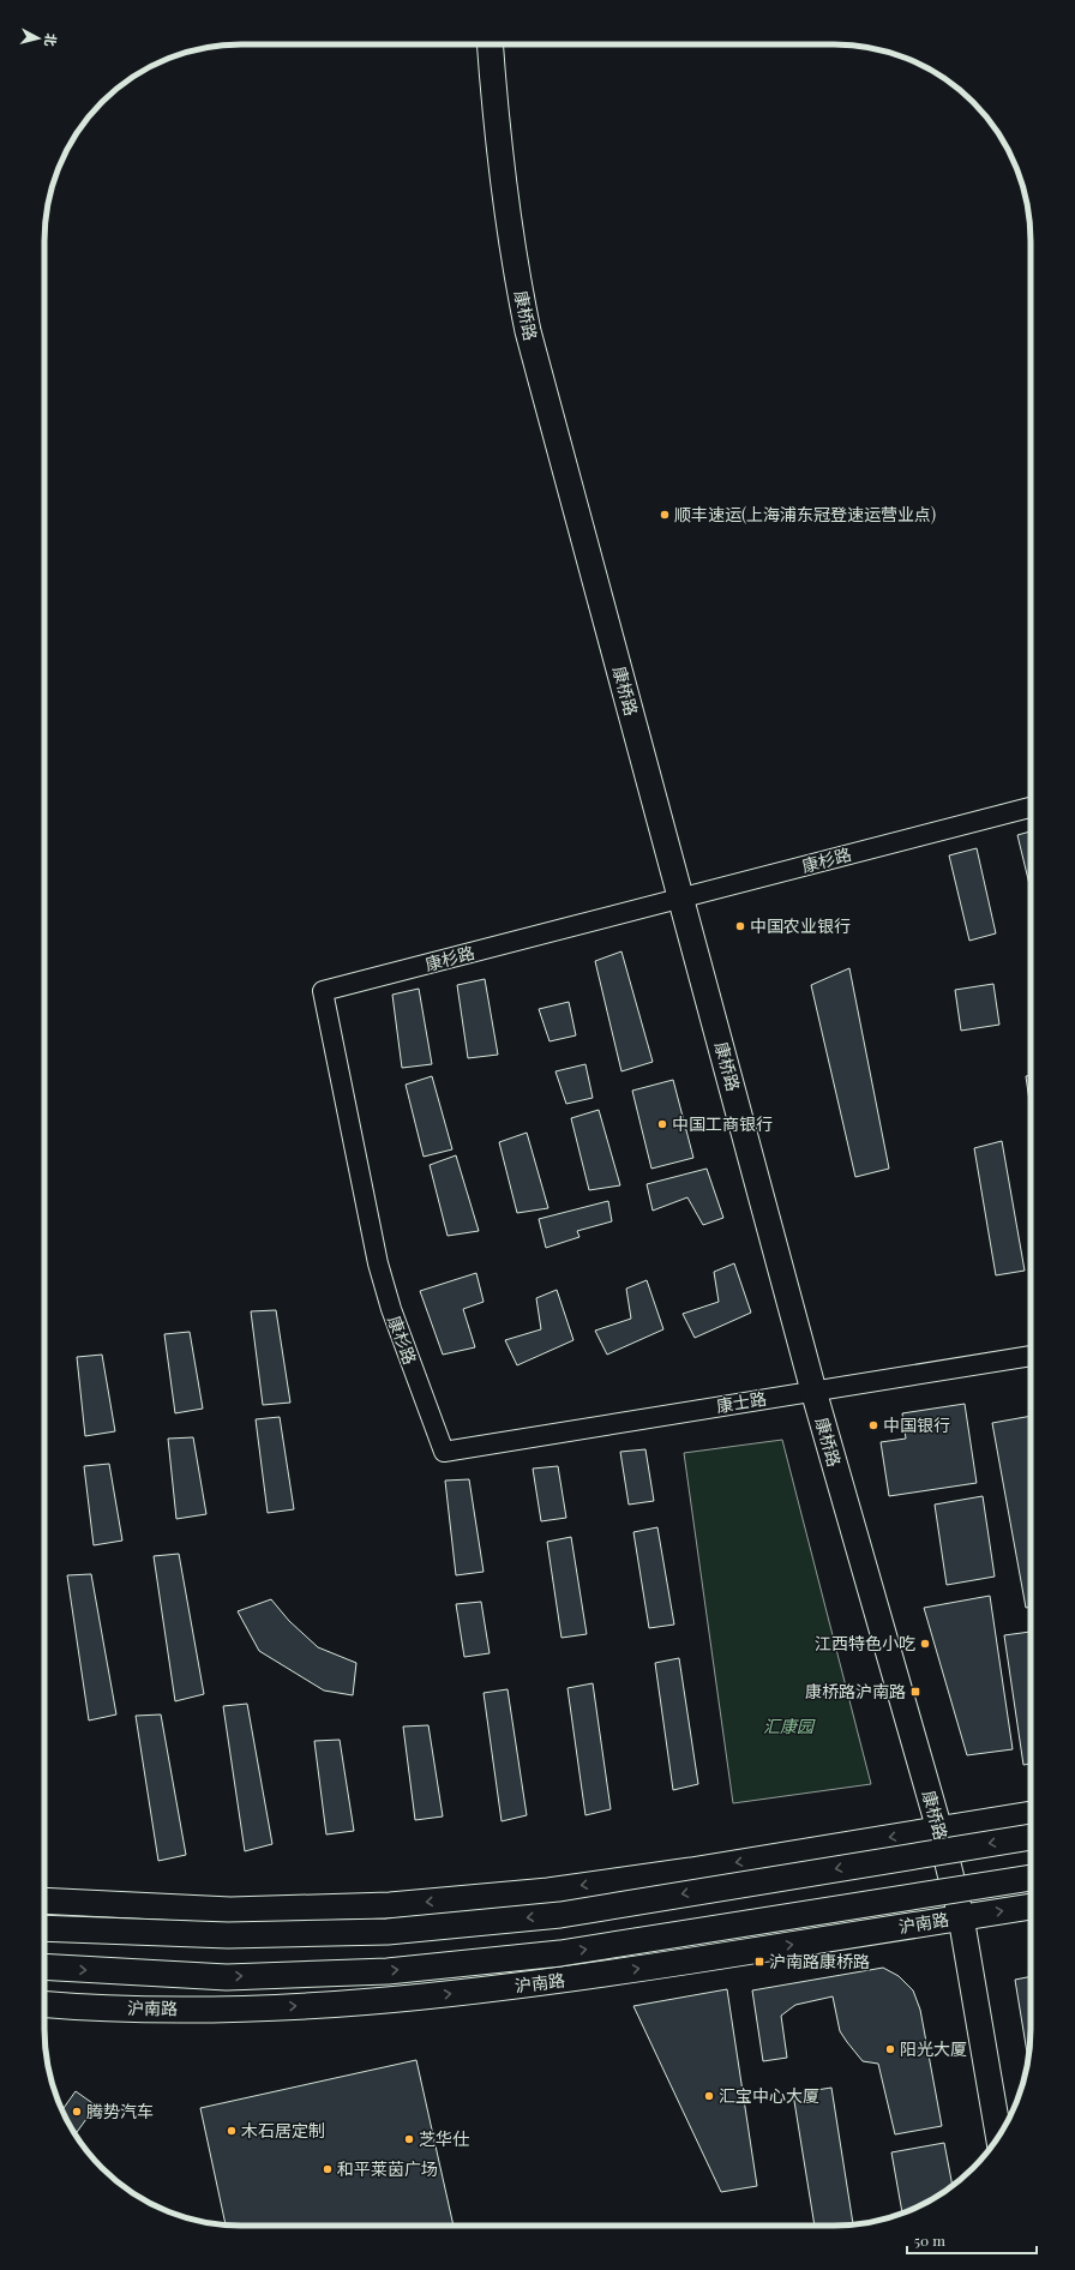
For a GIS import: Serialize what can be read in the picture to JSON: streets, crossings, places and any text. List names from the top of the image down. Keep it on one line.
{"streets":{"main road":["康桥路","沪南路"],"street":["康杉路","康士路"]},"crossings":[["康桥路","康杉路"],["康桥路","康士路"],["康桥路","沪南路"],["康杉路","康士路"]],"parks":["汇康园"],"places":{"other":["顺丰速运(上海浦东冠登速运营业点)","中国农业银行","中国工商银行","中国银行","江西特色小吃","阳光大厦","汇宝中心大厦","腾势汽车","木石居定制","芝华仕","和平莱茵广场"],"transit":["康桥路沪南路","沪南路康桥路"]},"scale_bar":"50 m","north":"right"}
